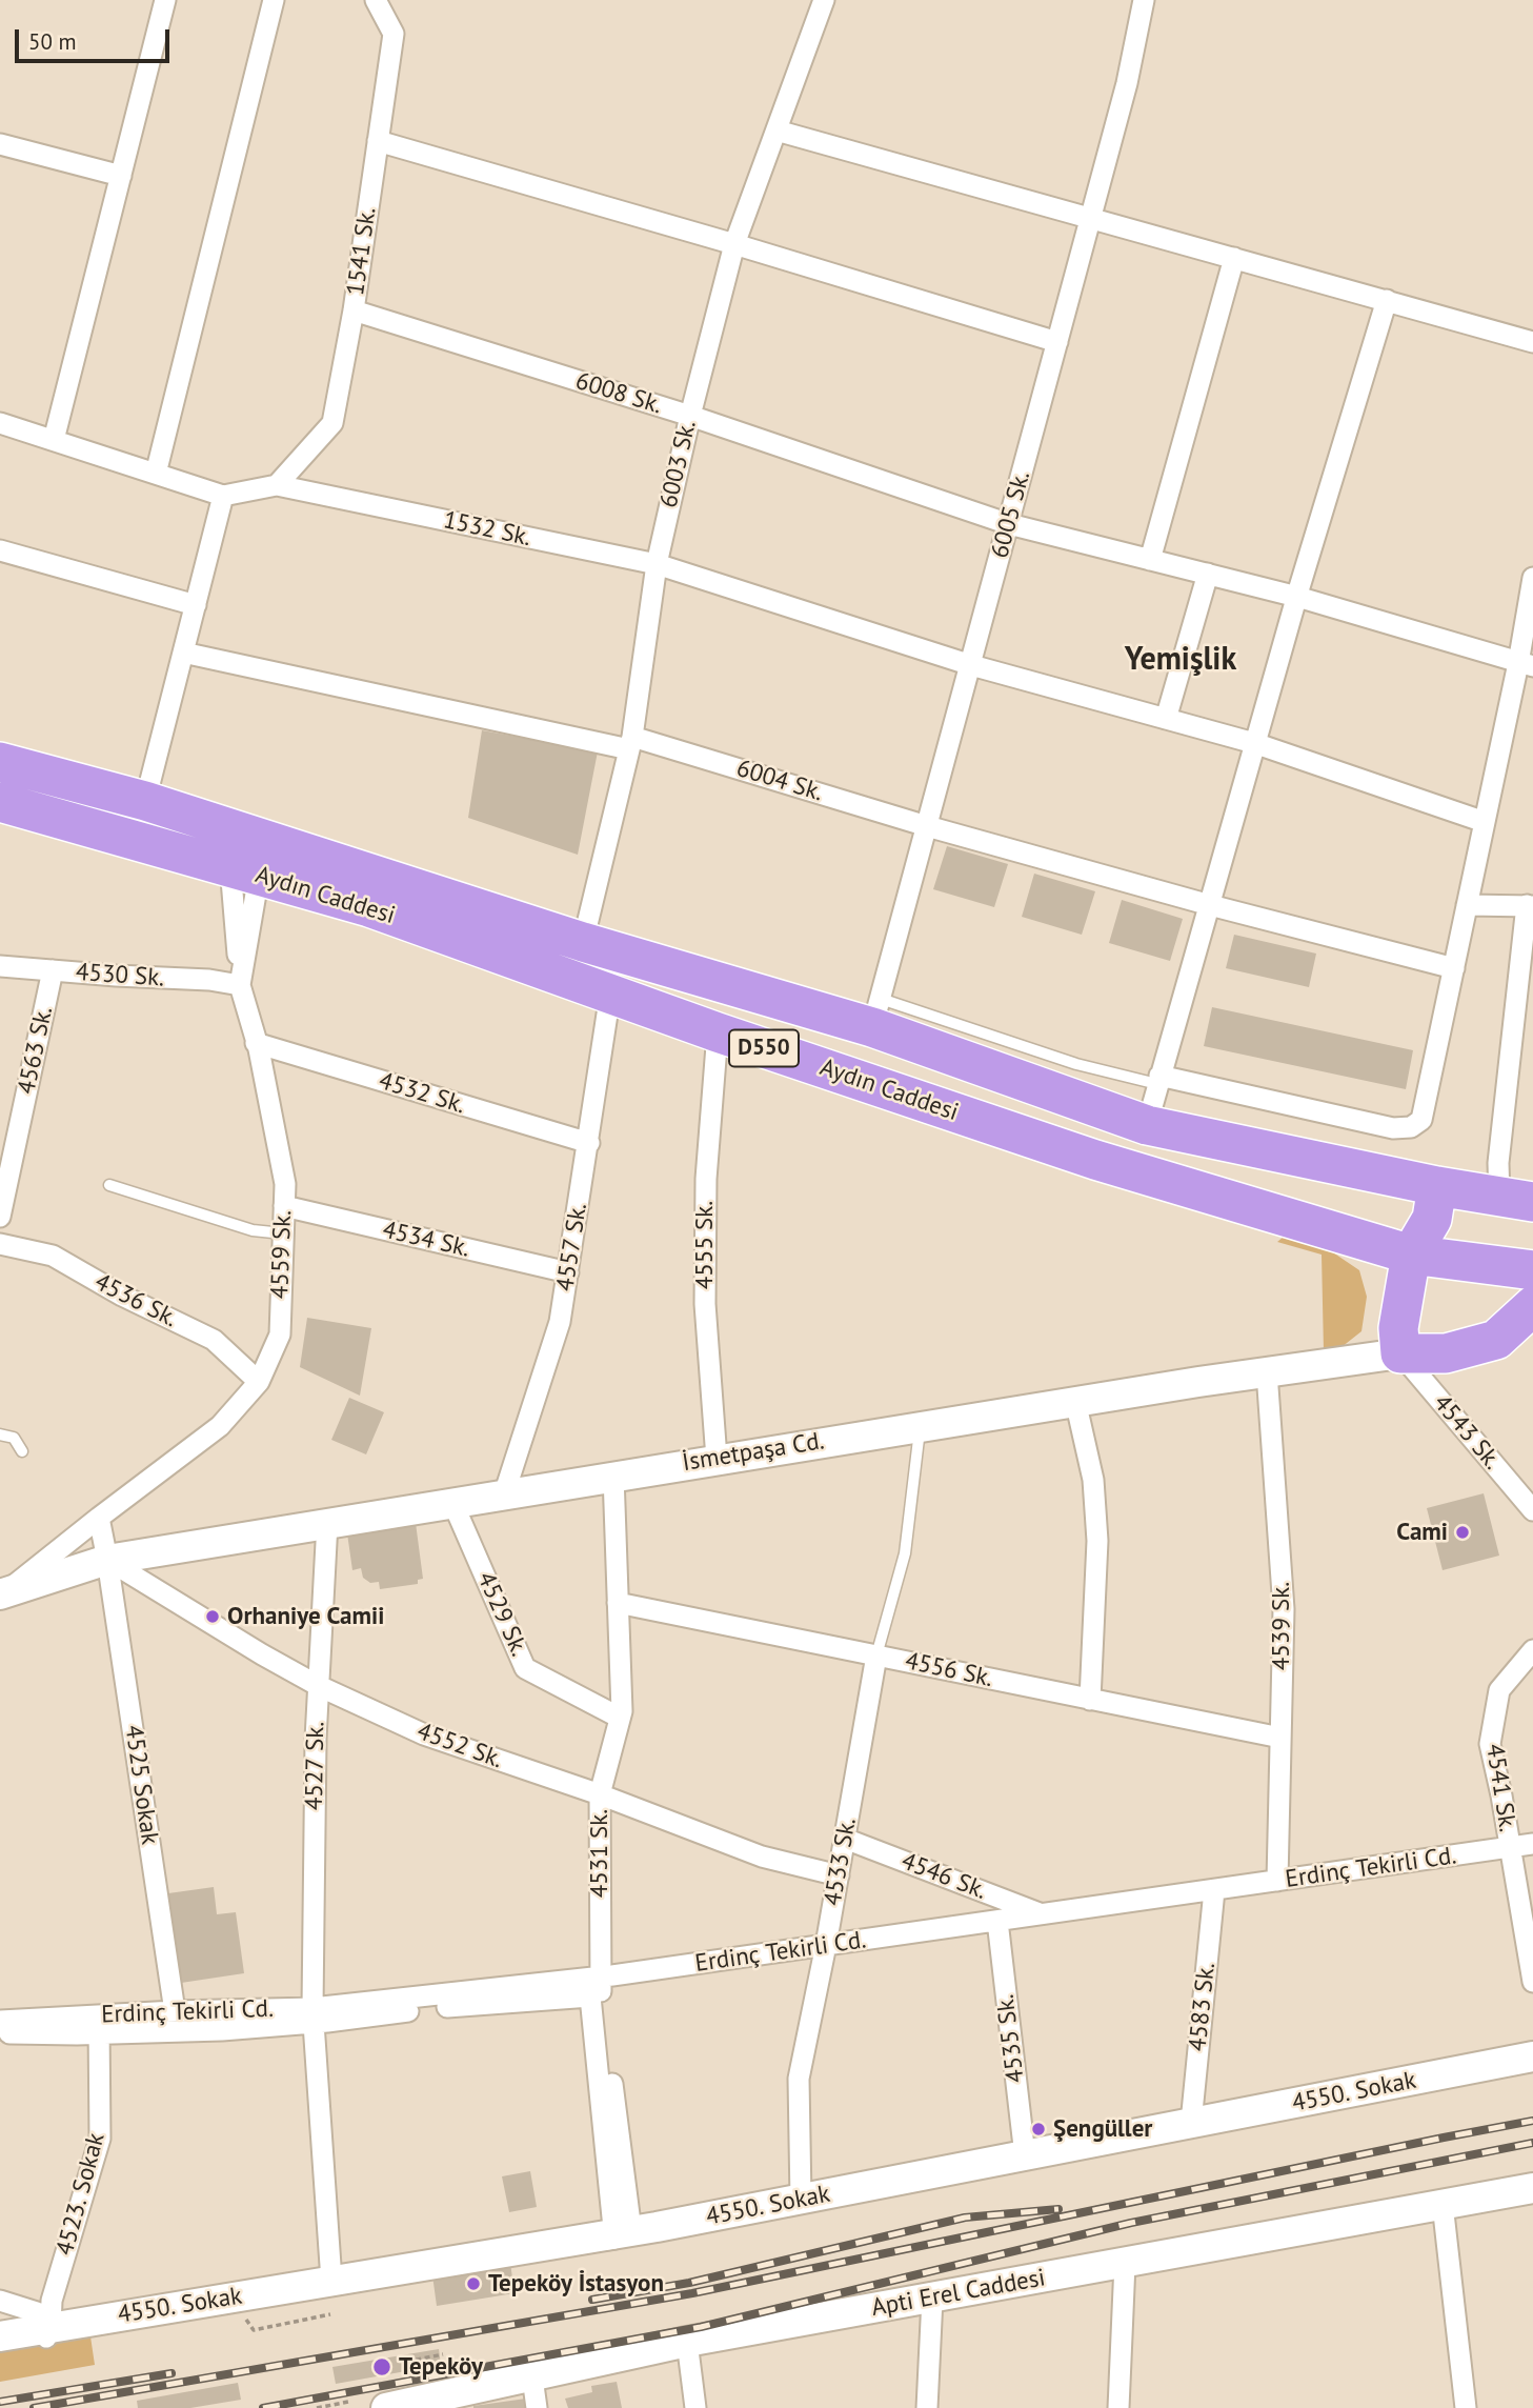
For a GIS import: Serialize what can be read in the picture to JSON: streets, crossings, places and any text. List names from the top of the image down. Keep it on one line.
{"streets":{"highway":["Aydın Caddesi","D550"],"street":["1541 Sk.","6008 Sk.","6003 Sk.","6005 Sk.","1532 Sk.","6004 Sk.","4530 Sk.","4563 Sk.","4532 Sk.","4534 Sk.","4555 Sk.","4557 Sk.","4559 Sk.","4536 Sk.","4543 Sk.","İsmetpaşa Cd.","4529 Sk.","4539 Sk.","4556 Sk.","4552 Sk.","4527 Sk.","4525 Sokak","4541 Sk.","4531 Sk.","4533 Sk.","Erdinç Tekirli Cd.","4546 Sk.","4583 Sk.","4535 Sk.","4550. Sokak","4523. Sokak","Apti Erel Caddesi"]},"crossings":[["1541 Sk.","6008 Sk."],["1541 Sk.","1532 Sk."],["6008 Sk.","6003 Sk."],["6008 Sk.","6005 Sk."],["6003 Sk.","1532 Sk."],["6003 Sk.","6004 Sk."],["6003 Sk.","Aydın Caddesi"],["6005 Sk.","1532 Sk."],["6005 Sk.","6004 Sk."],["6005 Sk.","Aydın Caddesi"],["Aydın Caddesi","4555 Sk."],["Aydın Caddesi","4557 Sk."],["Aydın Caddesi","4559 Sk."],["4530 Sk.","4563 Sk."],["4530 Sk.","4559 Sk."],["4532 Sk.","4557 Sk."],["4532 Sk.","4559 Sk."],["4534 Sk.","4557 Sk."],["4534 Sk.","4559 Sk."],["4555 Sk.","İsmetpaşa Cd."],["4557 Sk.","İsmetpaşa Cd."],["4559 Sk.","4536 Sk."],["4559 Sk.","İsmetpaşa Cd."],["4543 Sk.","İsmetpaşa Cd."],["İsmetpaşa Cd.","4529 Sk."],["İsmetpaşa Cd.","4539 Sk."],["İsmetpaşa Cd.","4552 Sk."],["İsmetpaşa Cd.","4527 Sk."],["İsmetpaşa Cd.","4525 Sokak"],["İsmetpaşa Cd.","4531 Sk."],["4529 Sk.","4531 Sk."],["4539 Sk.","4556 Sk."],["4539 Sk.","Erdinç Tekirli Cd."],["4556 Sk.","4531 Sk."],["4556 Sk.","4533 Sk."],["4552 Sk.","4527 Sk."],["4552 Sk.","4525 Sokak"],["4552 Sk.","4531 Sk."],["4552 Sk.","4533 Sk."],["4527 Sk.","Erdinç Tekirli Cd."],["4527 Sk.","4550. Sokak"],["4525 Sokak","Erdinç Tekirli Cd."],["4541 Sk.","Erdinç Tekirli Cd."],["4531 Sk.","Erdinç Tekirli Cd."],["4531 Sk.","4550. Sokak"],["4533 Sk.","Erdinç Tekirli Cd."],["4533 Sk.","4546 Sk."],["4533 Sk.","4550. Sokak"],["Erdinç Tekirli Cd.","4546 Sk."],["Erdinç Tekirli Cd.","4583 Sk."],["Erdinç Tekirli Cd.","4535 Sk."],["Erdinç Tekirli Cd.","4523. Sokak"],["4583 Sk.","4550. Sokak"],["4535 Sk.","4550. Sokak"],["4550. Sokak","4523. Sokak"]],"districts":["Yemişlik"],"places":["Cami","Orhaniye Camii","Şengüller","Tepeköy İstasyon","Tepeköy"],"scale_bar":"50 m"}
